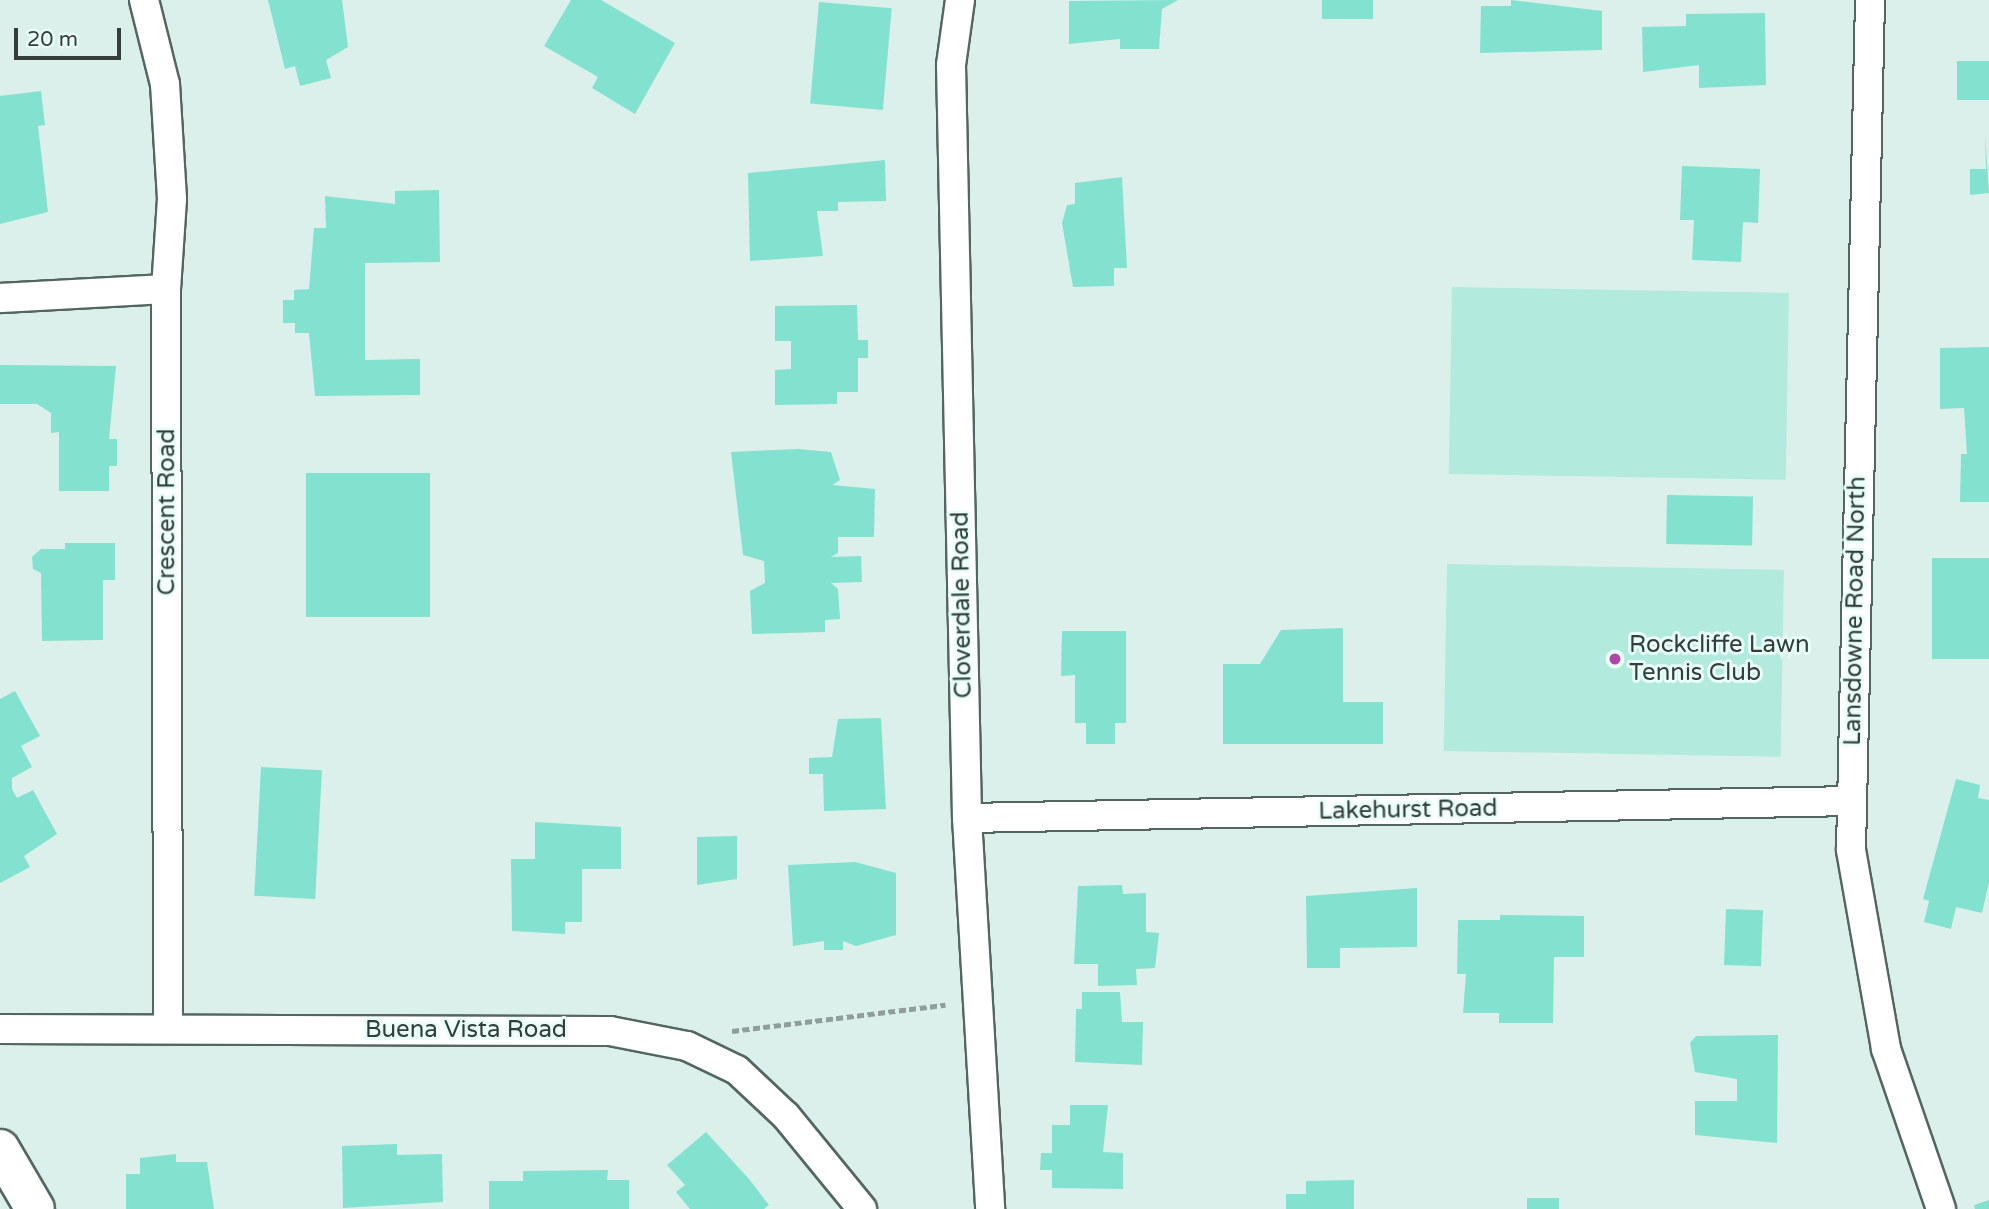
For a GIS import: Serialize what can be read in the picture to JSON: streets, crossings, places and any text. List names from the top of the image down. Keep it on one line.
{"streets":{"street":["Crescent Road","Cloverdale Road","Lansdowne Road North","Lakehurst Road","Buena Vista Road"]},"crossings":[["Crescent Road","Buena Vista Road"],["Cloverdale Road","Lakehurst Road"],["Lansdowne Road North","Lakehurst Road"]],"places":["Rockcliffe Lawn Tennis Club"],"scale_bar":"20 m"}
